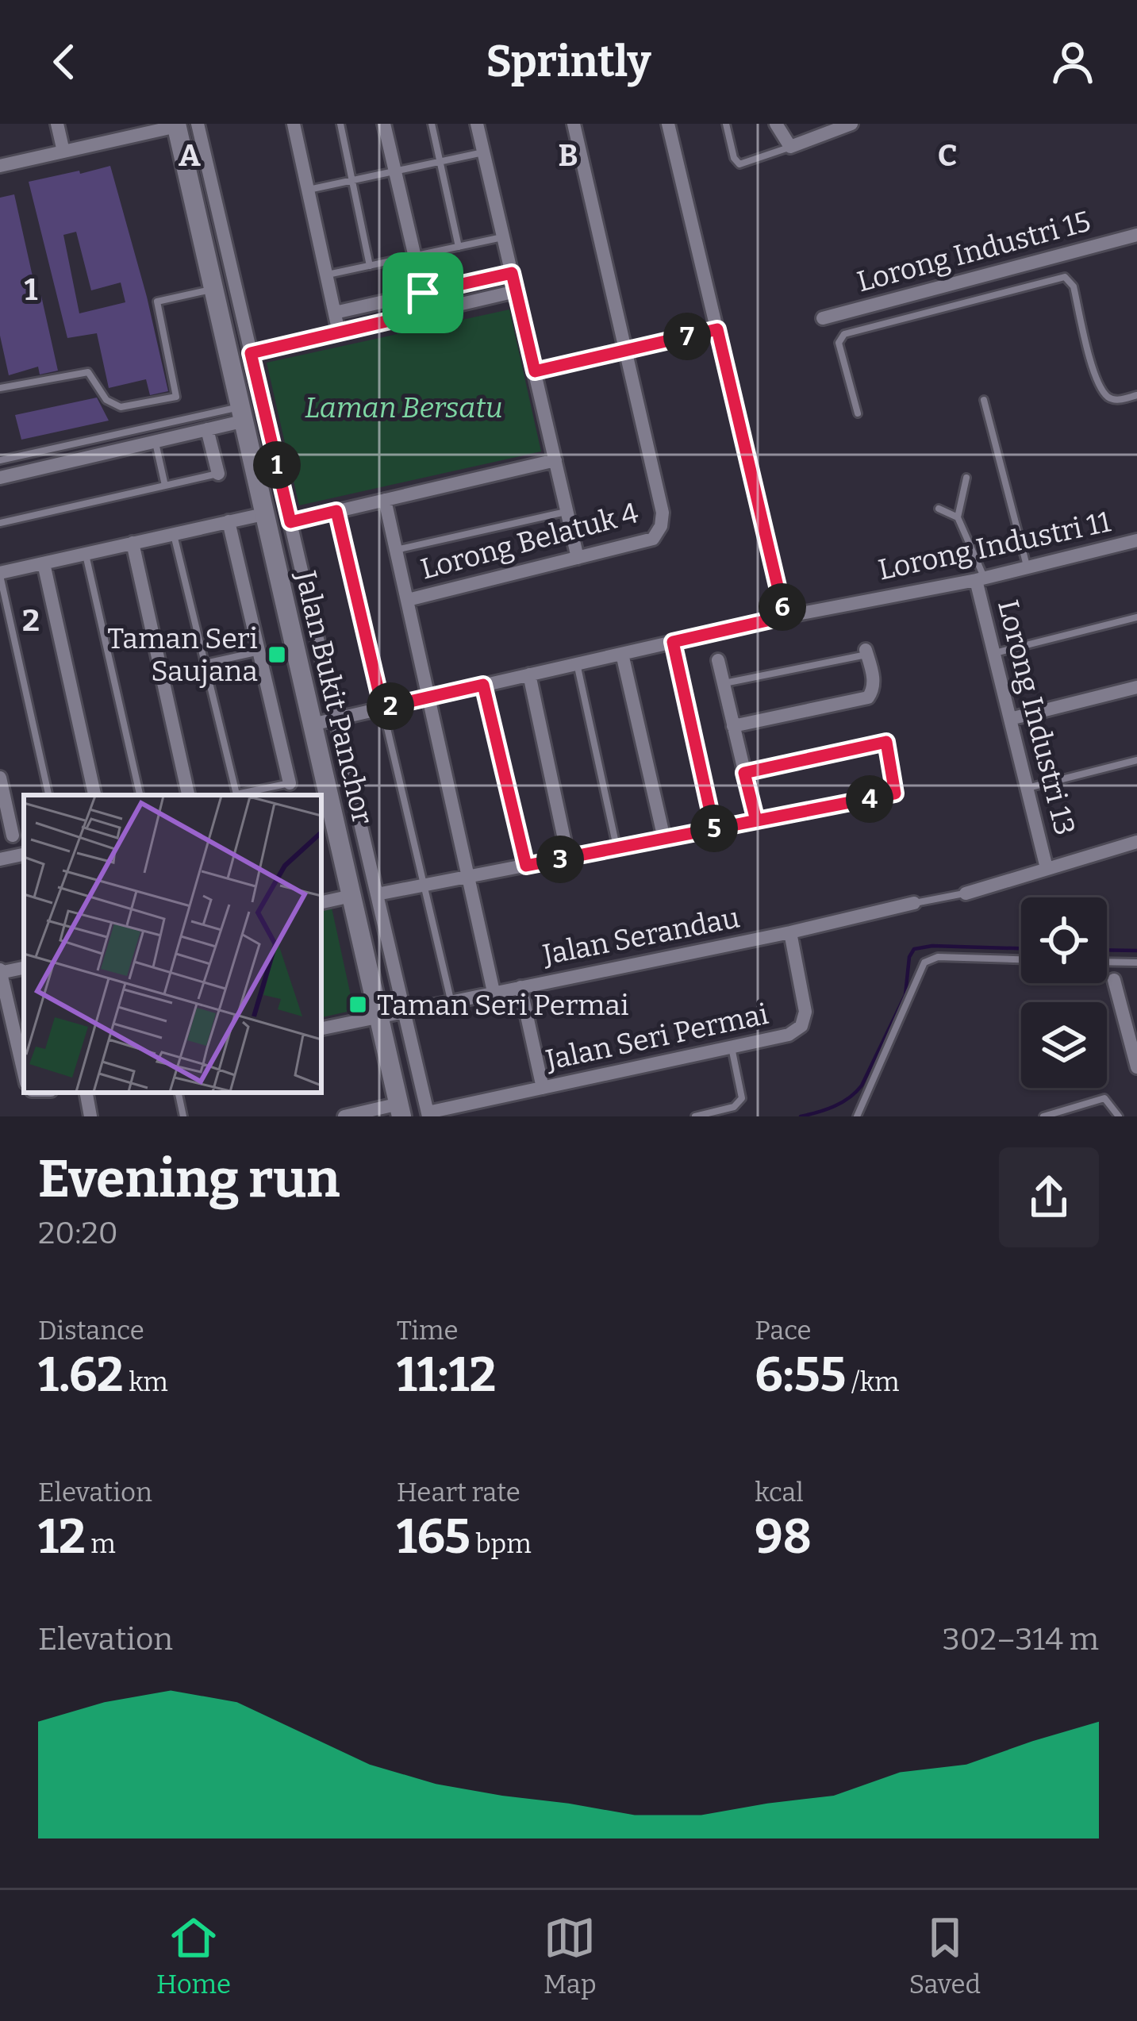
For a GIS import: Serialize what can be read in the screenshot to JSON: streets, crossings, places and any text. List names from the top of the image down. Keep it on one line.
{"streets":{"main road":["Jalan Bukit Panchor"],"street":["Lorong Industri 15","Lorong Belatuk 4","Lorong Industri 11","Lorong Industri 13","Jalan Serandau","Jalan Seri Permai"]},"crossings":[["Lorong Industri 11","Jalan Bukit Panchor"],["Lorong Industri 11","Lorong Industri 13"],["Jalan Bukit Panchor","Jalan Serandau"],["Jalan Serandau","Jalan Seri Permai"]],"parks":["Laman Bersatu"],"places":{"transit":["Taman Seri Saujana","Taman Seri Permai"]},"page":{"header":"Sprintly","pins":["7","1","6","2","4","5","3"],"heading":["Evening run","20:20"],"stats":[["Distance","1.62 km"],["Time","11:12"],["Pace","6:55 /km"],["Elevation","12 m"],["Heart rate","165 bpm"],["kcal","98"]],"chart":["Elevation","302–314 m"],"tabs":["Home","Map","Saved"]},"grid":{"columns":["A","B","C"],"rows":["1","2"]}}
